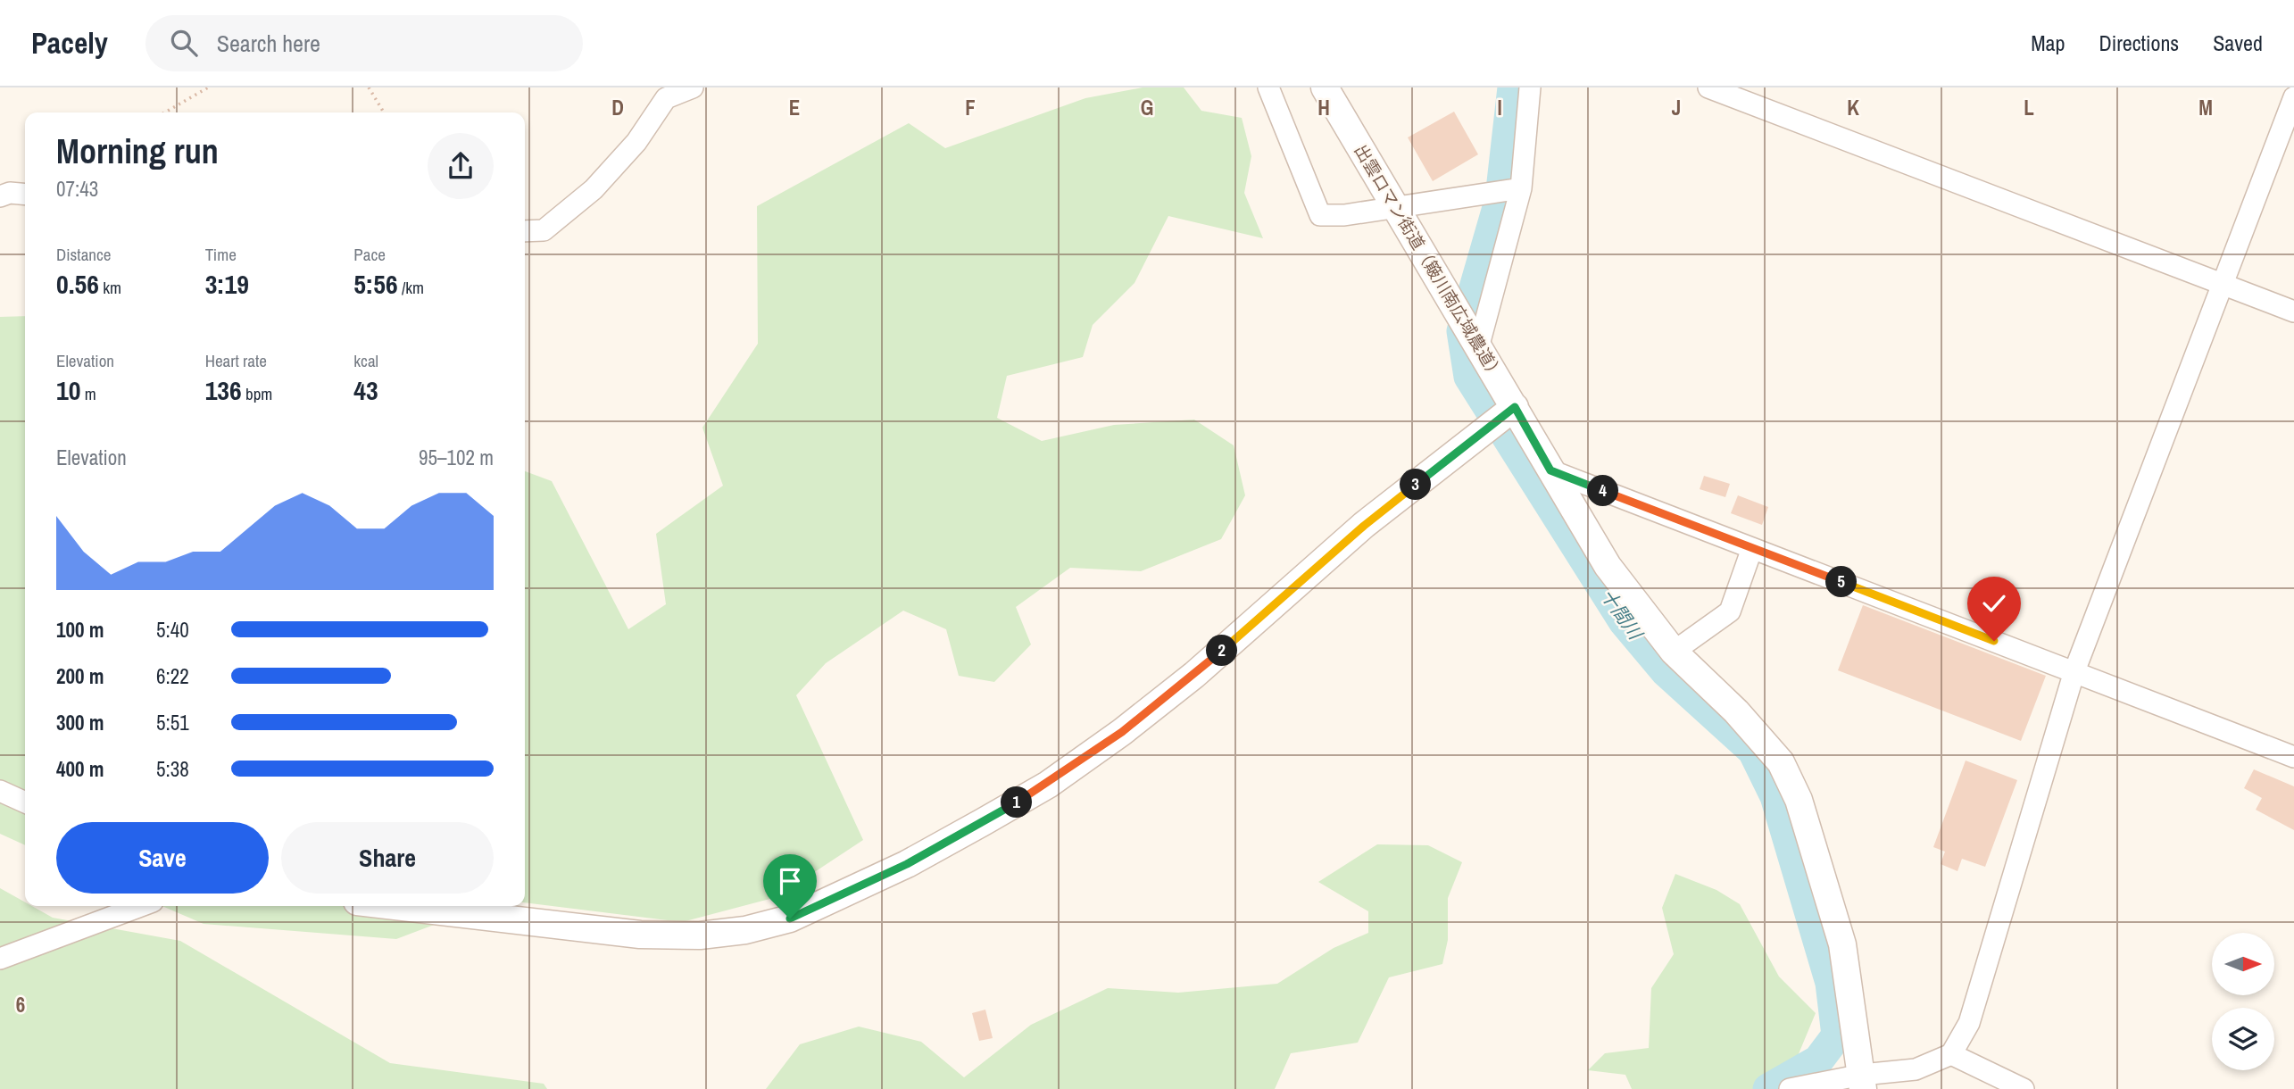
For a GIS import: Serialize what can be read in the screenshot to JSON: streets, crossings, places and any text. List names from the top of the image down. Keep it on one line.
{"streets":{"street":["出雲ロマン街道（簸川南広域農道）"]},"water":["十間川"],"north":"right","page":{"header":"Pacely","search":"Search here","nav":["Map","Directions","Saved"],"heading":["Morning run","07:43"],"stats":[["Distance","0.56 km"],["Time","3:19"],["Pace","5:56 /km"],["Elevation","10 m"],["Heart rate","136 bpm"],["kcal","43"]],"chart":["Elevation","95–102 m"],"pins":["3","4","5","2","1"],"list":[{"name":"100 m","note":"5:40"},{"name":"200 m","note":"6:22"},{"name":"300 m","note":"5:51"},{"name":"400 m","note":"5:38"}],"buttons":["Save","Share"]},"grid":{"columns":["D","E","F","G","H","I","J","K","L","M"],"rows":["6"]}}
